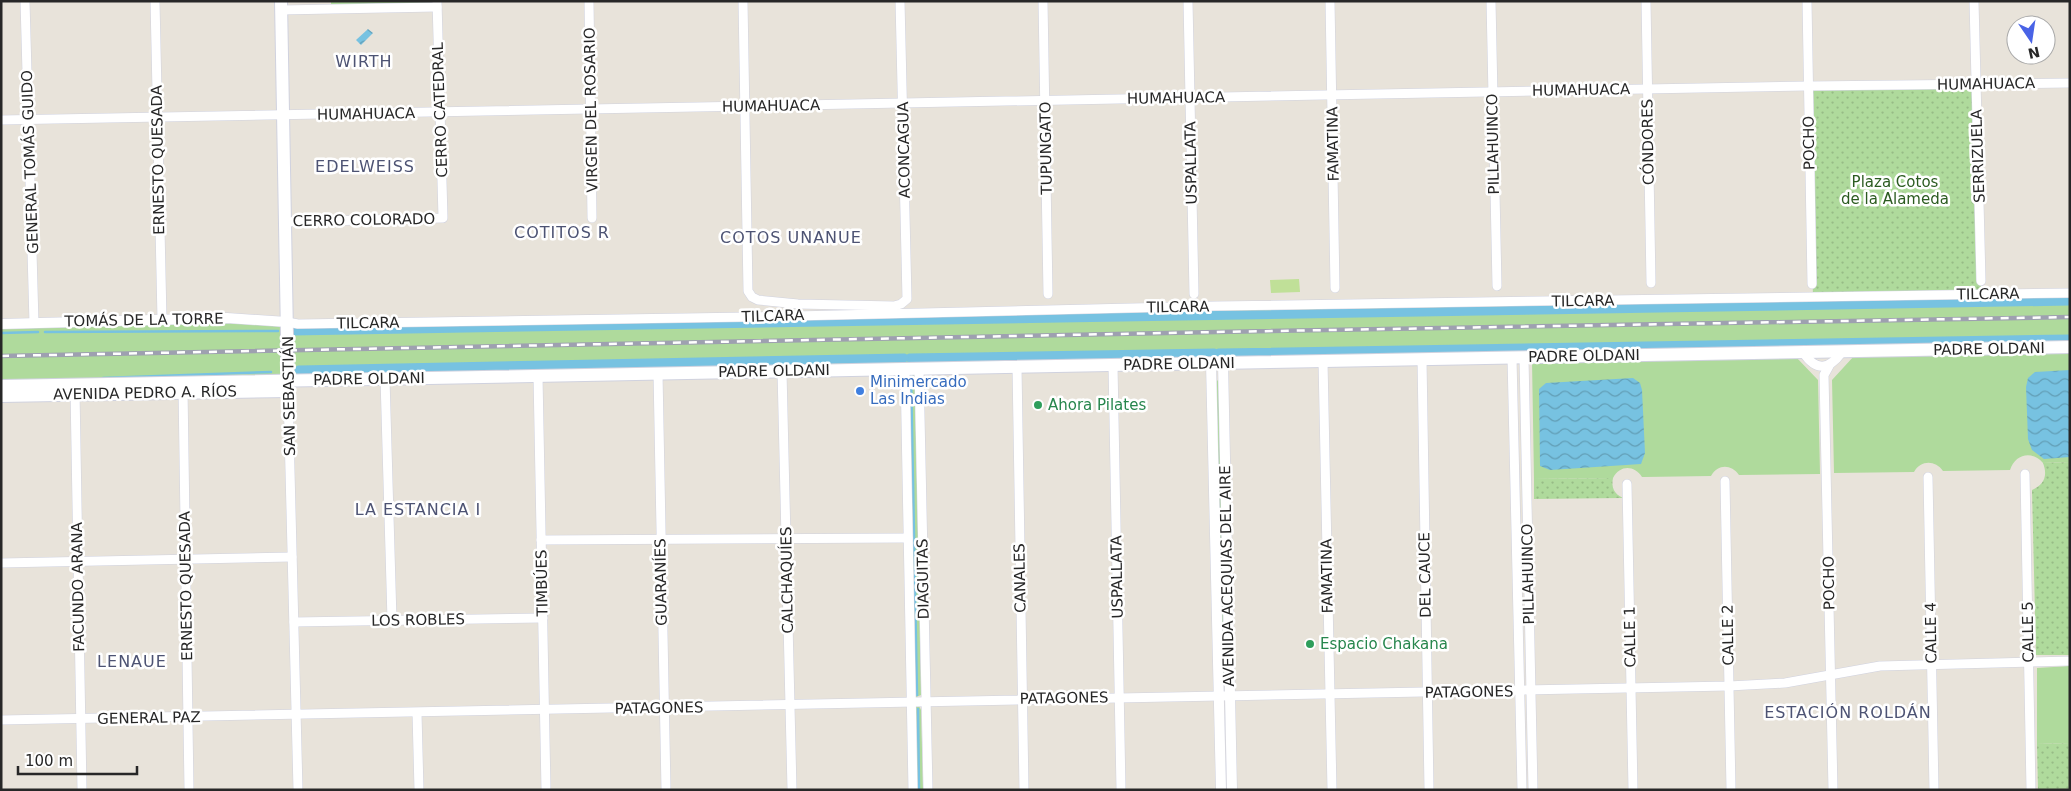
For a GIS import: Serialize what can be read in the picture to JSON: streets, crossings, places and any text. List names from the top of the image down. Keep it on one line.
{"streets":{"main road":["PADRE OLDANI","AVENIDA PEDRO A. RÍOS","SAN SEBASTIÁN"],"street":["HUMAHUACA","CERRO CATEDRAL","VIRGEN DEL ROSARIO","CÓNDORES","POCHO","FAMATINA","PILLAHUINCO","TUPUNGATO","ACONCAGUA","SERRIZUELA","ERNESTO QUESADA","GENERAL TOMÁS GUIDO","USPALLATA","CERRO COLORADO","TILCARA","TOMÁS DE LA TORRE","DEL CAUCE","AVENIDA ACEQUIAS DEL AIRE","CANALES","DIAGUITAS","CALCHAQUÍES","GUARANÍES","TIMBÚES","FACUNDO ARANA","LOS ROBLES","CALLE 5","CALLE 4","CALLE 2","CALLE 1","PATAGONES","GENERAL PAZ"]},"crossings":[["HUMAHUACA","CERRO CATEDRAL"],["HUMAHUACA","VIRGEN DEL ROSARIO"],["HUMAHUACA","CÓNDORES"],["HUMAHUACA","POCHO"],["HUMAHUACA","FAMATINA"],["HUMAHUACA","PILLAHUINCO"],["HUMAHUACA","TUPUNGATO"],["HUMAHUACA","ACONCAGUA"],["HUMAHUACA","SERRIZUELA"],["HUMAHUACA","ERNESTO QUESADA"],["HUMAHUACA","GENERAL TOMÁS GUIDO"],["HUMAHUACA","USPALLATA"],["HUMAHUACA","TILCARA"],["HUMAHUACA","SAN SEBASTIÁN"],["CERRO CATEDRAL","CERRO COLORADO"],["POCHO","PATAGONES"],["FAMATINA","PADRE OLDANI"],["FAMATINA","PATAGONES"],["PILLAHUINCO","PADRE OLDANI"],["PILLAHUINCO","PATAGONES"],["ACONCAGUA","TILCARA"],["ERNESTO QUESADA","TOMÁS DE LA TORRE"],["ERNESTO QUESADA","AVENIDA PEDRO A. RÍOS"],["ERNESTO QUESADA","GENERAL PAZ"],["GENERAL TOMÁS GUIDO","TOMÁS DE LA TORRE"],["USPALLATA","PADRE OLDANI"],["USPALLATA","PATAGONES"],["CERRO COLORADO","SAN SEBASTIÁN"],["TILCARA","TOMÁS DE LA TORRE"],["TILCARA","SAN SEBASTIÁN"],["TOMÁS DE LA TORRE","SAN SEBASTIÁN"],["PADRE OLDANI","AVENIDA PEDRO A. RÍOS"],["PADRE OLDANI","SAN SEBASTIÁN"],["PADRE OLDANI","DEL CAUCE"],["PADRE OLDANI","AVENIDA ACEQUIAS DEL AIRE"],["PADRE OLDANI","CANALES"],["PADRE OLDANI","DIAGUITAS"],["PADRE OLDANI","CALCHAQUÍES"],["PADRE OLDANI","GUARANÍES"],["PADRE OLDANI","TIMBÚES"],["AVENIDA PEDRO A. RÍOS","SAN SEBASTIÁN"],["AVENIDA PEDRO A. RÍOS","FACUNDO ARANA"],["SAN SEBASTIÁN","LOS ROBLES"],["SAN SEBASTIÁN","PATAGONES"],["SAN SEBASTIÁN","GENERAL PAZ"],["DEL CAUCE","PATAGONES"],["AVENIDA ACEQUIAS DEL AIRE","PATAGONES"],["CANALES","PATAGONES"],["DIAGUITAS","PATAGONES"],["CALCHAQUÍES","PATAGONES"],["GUARANÍES","PATAGONES"],["TIMBÚES","LOS ROBLES"],["TIMBÚES","PATAGONES"],["FACUNDO ARANA","GENERAL PAZ"],["CALLE 5","PATAGONES"],["CALLE 4","PATAGONES"],["CALLE 2","PATAGONES"],["CALLE 1","PATAGONES"],["PATAGONES","GENERAL PAZ"]],"districts":["WIRTH","EDELWEISS","COTITOS R","COTOS UNANUE","LA ESTANCIA I","LENAUE","ESTACIÓN ROLDÁN"],"parks":["Plaza Cotos de la Alameda"],"places":["Minimercado Las Indias","Ahora Pilates","Espacio Chakana"],"scale_bar":"100 m","north":"bottom"}
